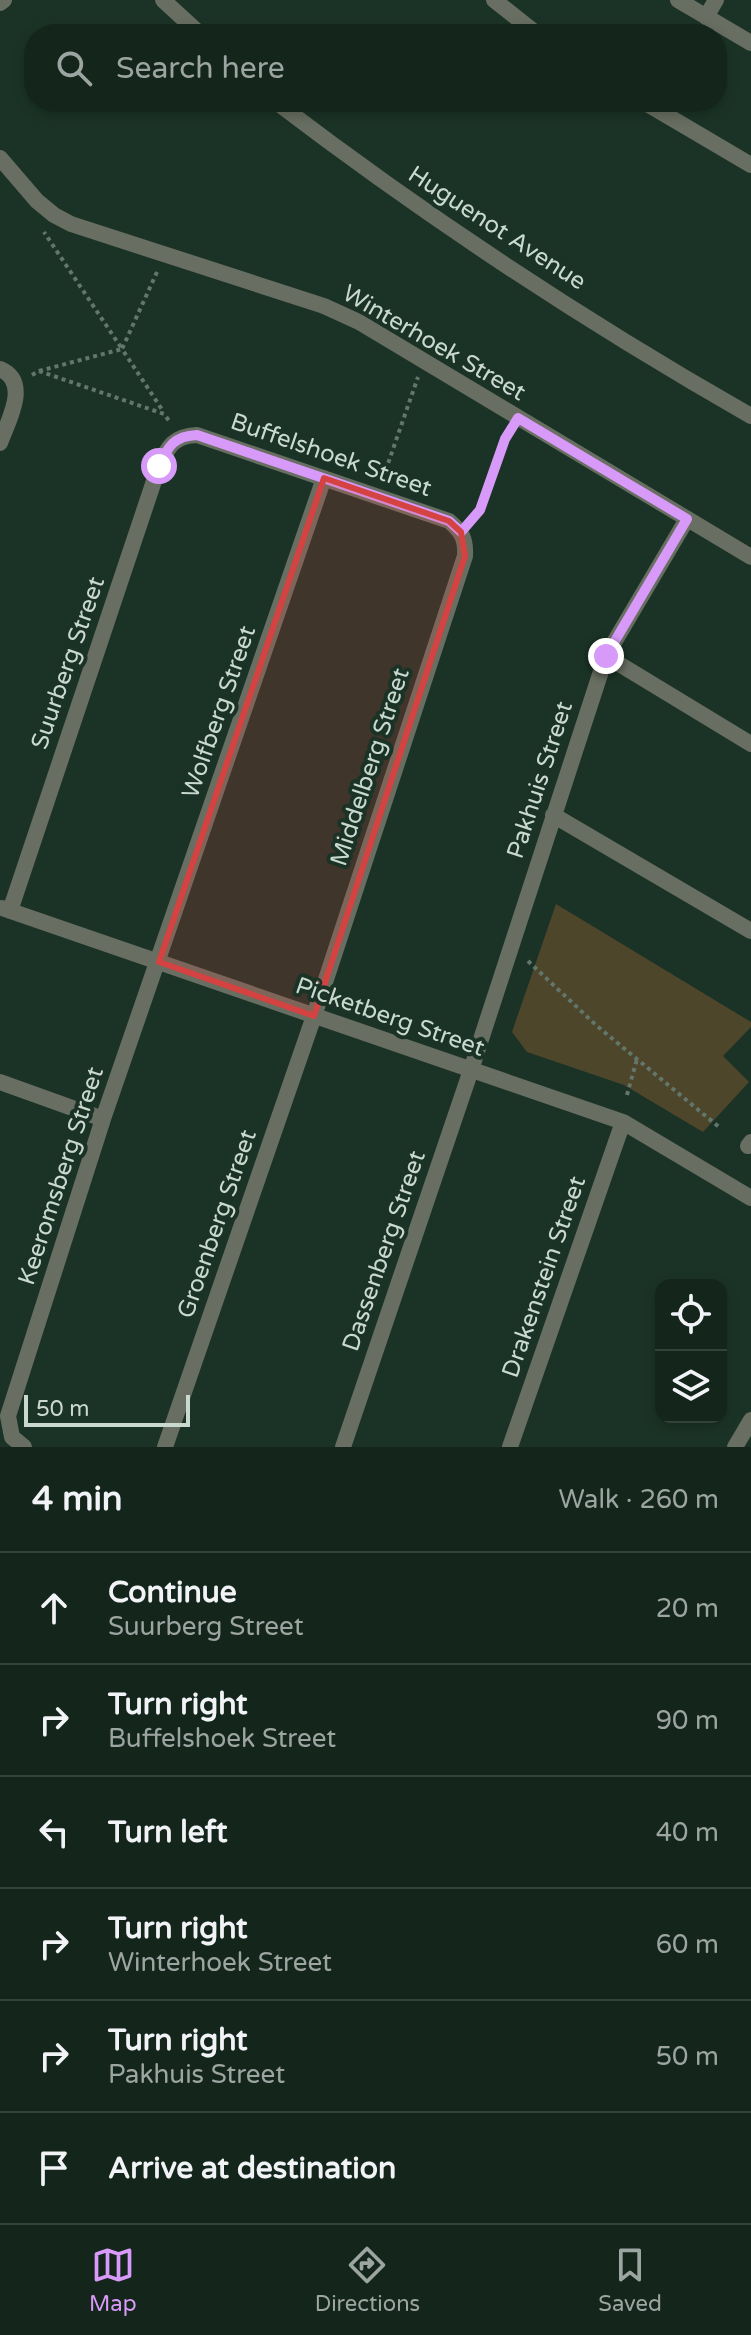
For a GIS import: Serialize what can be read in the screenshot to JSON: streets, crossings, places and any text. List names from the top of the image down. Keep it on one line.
{"streets":{"street":["Huguenot Avenue","Winterhoek Street","Buffelshoek Street","Suurberg Street","Wolfberg Street","Middelberg Street","Pakhuis Street","Picketberg Street","Keeromsberg Street","Groenberg Street","Dassenberg Street","Drakenstein Street"]},"crossings":[["Winterhoek Street","Pakhuis Street"],["Buffelshoek Street","Suurberg Street"],["Buffelshoek Street","Wolfberg Street"],["Buffelshoek Street","Middelberg Street"],["Suurberg Street","Picketberg Street"],["Wolfberg Street","Picketberg Street"],["Wolfberg Street","Keeromsberg Street"],["Middelberg Street","Picketberg Street"],["Middelberg Street","Groenberg Street"],["Pakhuis Street","Picketberg Street"],["Pakhuis Street","Dassenberg Street"],["Picketberg Street","Keeromsberg Street"],["Picketberg Street","Groenberg Street"],["Picketberg Street","Dassenberg Street"],["Picketberg Street","Drakenstein Street"]],"scale_bar":"50 m","page":{"search":"Search here","scale":"50 m","heading":["4 min","Walk · 260 m"],"list":[["Continue","Suurberg Street","20 m"],["Turn right","Buffelshoek Street","90 m"],["Turn left","40 m"],["Turn right","Winterhoek Street","60 m"],["Turn right","Pakhuis Street","50 m"],"Arrive at destination"],"nav":["Map","Directions","Saved"]}}
